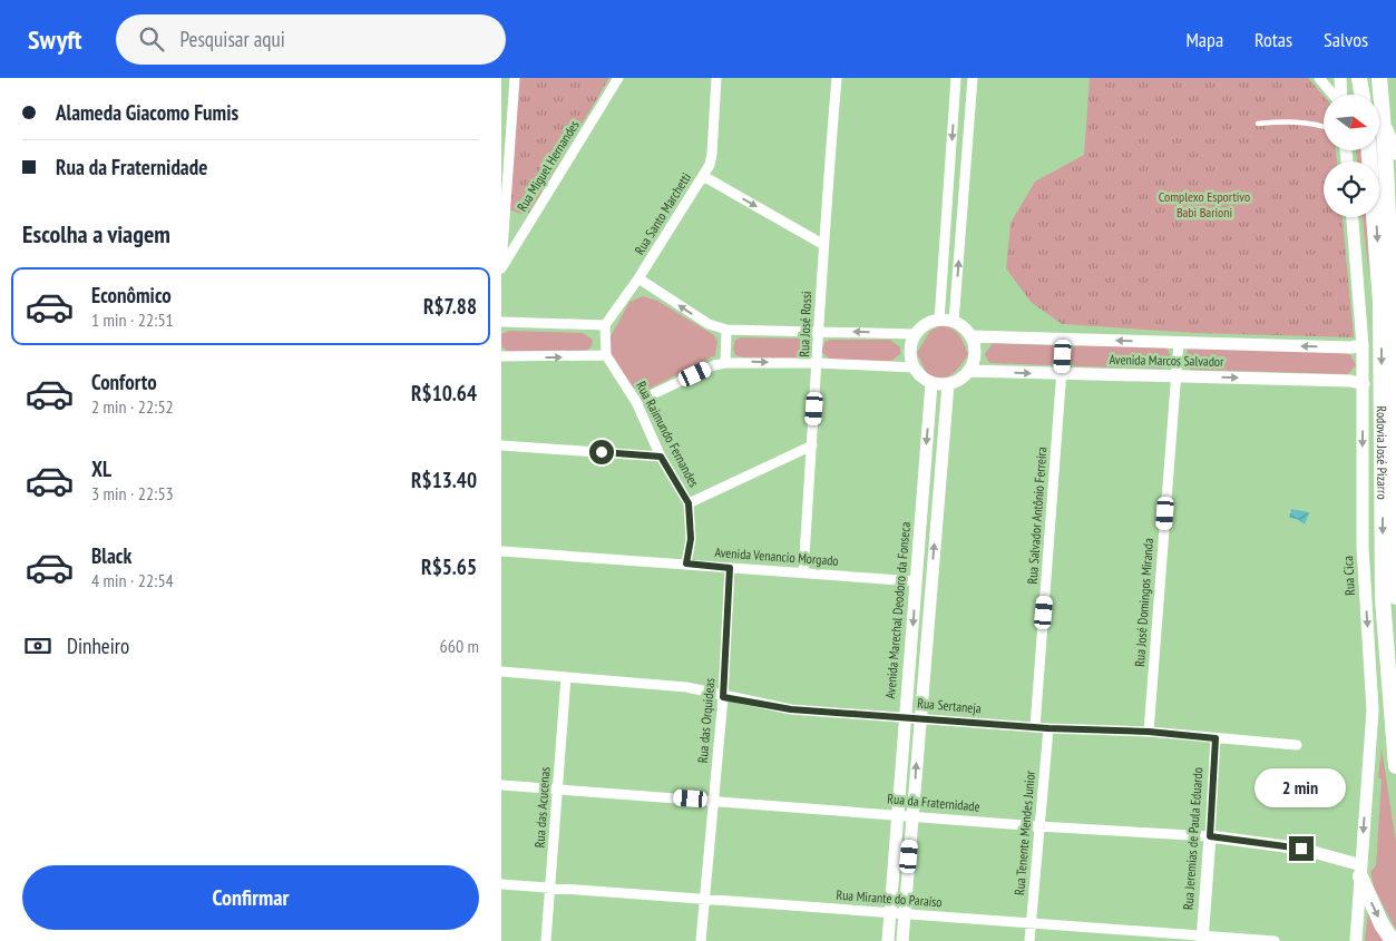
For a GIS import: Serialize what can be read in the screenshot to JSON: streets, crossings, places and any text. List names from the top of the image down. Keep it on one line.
{"streets":{"main road":["Rodovia José Pizarro"],"street":["Rua Miguel Hernandes","Rua Santo Marchetti","Rua José Rossi","Avenida Marcos Salvador","Rua Raimundo Fernandes","Rua Salvador Antônio Ferreira","Avenida Venancio Morgado","Rua Cica","Rua José Domingos Miranda","Avenida Marechal Deodoro da Fonseca","Rua Sertaneja","Rua das Orquideas","Rua da Fraternidade","Rua das Acucenas","Rua Tenente Mendes Junior","Rua Jeremias de Paula Eduardo","Rua Mirante do Paraíso"]},"crossings":[["Rua José Rossi","Avenida Venancio Morgado"],["Avenida Marcos Salvador","Rua Salvador Antônio Ferreira"],["Avenida Marcos Salvador","Rua Cica"],["Avenida Marcos Salvador","Rua José Domingos Miranda"],["Avenida Marcos Salvador","Avenida Marechal Deodoro da Fonseca"],["Rua Raimundo Fernandes","Avenida Venancio Morgado"],["Rua Salvador Antônio Ferreira","Rua Sertaneja"],["Avenida Venancio Morgado","Avenida Marechal Deodoro da Fonseca"],["Avenida Venancio Morgado","Rua das Orquideas"],["Rua Cica","Rua da Fraternidade"],["Rua José Domingos Miranda","Rua Sertaneja"],["Avenida Marechal Deodoro da Fonseca","Rua Sertaneja"],["Avenida Marechal Deodoro da Fonseca","Rua da Fraternidade"],["Avenida Marechal Deodoro da Fonseca","Rua Mirante do Paraíso"],["Rua Sertaneja","Rua das Orquideas"],["Rua Sertaneja","Rua das Acucenas"],["Rua Sertaneja","Rua Tenente Mendes Junior"],["Rua Sertaneja","Rua Jeremias de Paula Eduardo"],["Rua das Orquideas","Rua da Fraternidade"],["Rua das Orquideas","Rua Mirante do Paraíso"],["Rua da Fraternidade","Rua das Acucenas"],["Rua da Fraternidade","Rua Tenente Mendes Junior"],["Rua da Fraternidade","Rua Jeremias de Paula Eduardo"],["Rua das Acucenas","Rua Mirante do Paraíso"],["Rua Tenente Mendes Junior","Rua Mirante do Paraíso"],["Rua Jeremias de Paula Eduardo","Rua Mirante do Paraíso"]],"one_way":["Rua Cica"],"parks":["Complexo Esportivo Babi Barioni"],"north":"right","page":{"header":"Swyft","search":"Pesquisar aqui","nav":["Mapa","Rotas","Salvos"],"banner":["Alameda Giacomo Fumis","Rua da Fraternidade"],"heading":"Escolha a viagem","list":[{"name":"Econômico","note":"1 min · 22:51","value":"R$7.88"},{"name":"Conforto","note":"2 min · 22:52","value":"R$10.64"},{"name":"XL","note":"3 min · 22:53","value":"R$13.40"},{"name":"Black","note":"4 min · 22:54","value":"R$5.65"}],"pay":["Dinheiro","660 m"],"bubble":"2 min","buttons":"Confirmar"}}
